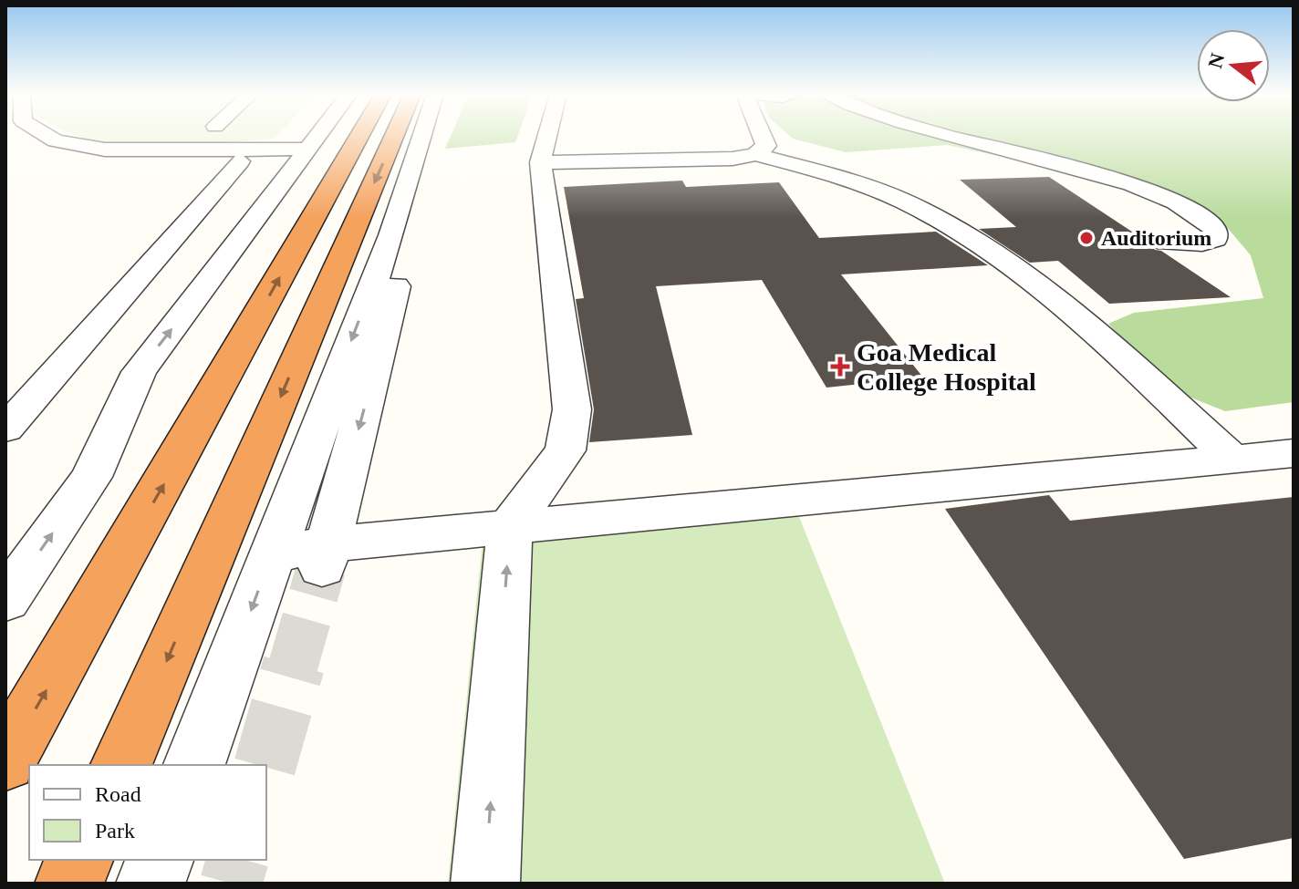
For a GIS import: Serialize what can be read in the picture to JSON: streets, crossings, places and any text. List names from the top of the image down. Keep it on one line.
{"places":{"other":["Auditorium"],"health":["Goa Medical College Hospital"]},"legend":["Road","Park"],"north":"left"}
